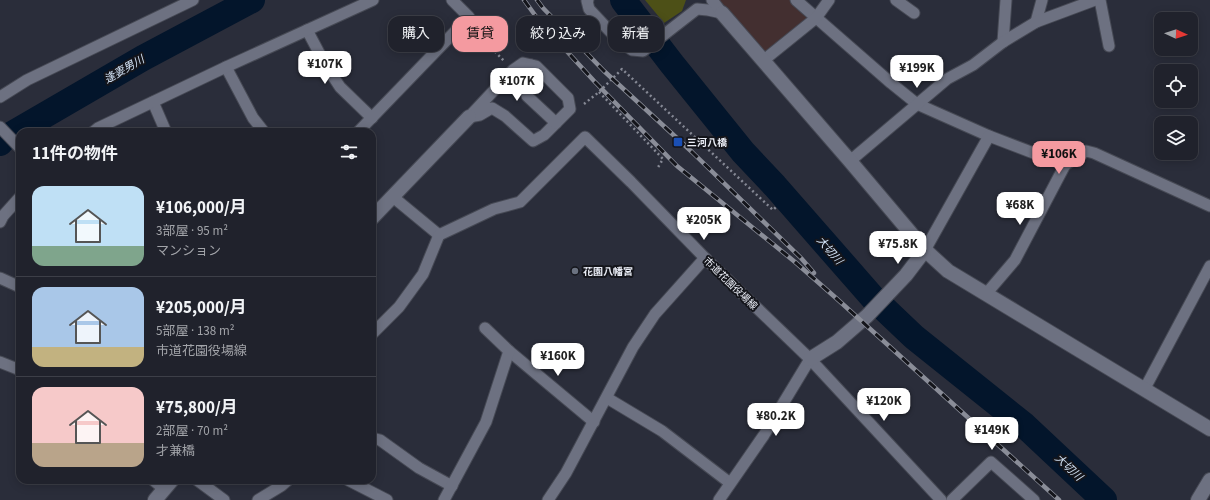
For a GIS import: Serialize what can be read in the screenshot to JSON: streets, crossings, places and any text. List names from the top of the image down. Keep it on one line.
{"streets":{"street":["市道花園役場線"]},"water":["逢妻男川","大切川"],"places":{"transit":["三河八橋"],"other":["花園八幡宮"]},"north":"right","page":{"chip":["購入","賃貸","絞り込み","新着"],"price":["¥107K","¥199K","¥107K","¥106K","¥68K","¥205K","¥75.8K","¥160K","¥120K","¥80.2K","¥149K"],"heading":"11件の物件","list":[{"name":"¥106,000/月","note":"3部屋 · 95 m² · マンション"},{"name":"¥205,000/月","note":"5部屋 · 138 m² · 市道花園役場線"},{"name":"¥75,800/月","note":"2部屋 · 70 m² · 才兼橋"}]}}
